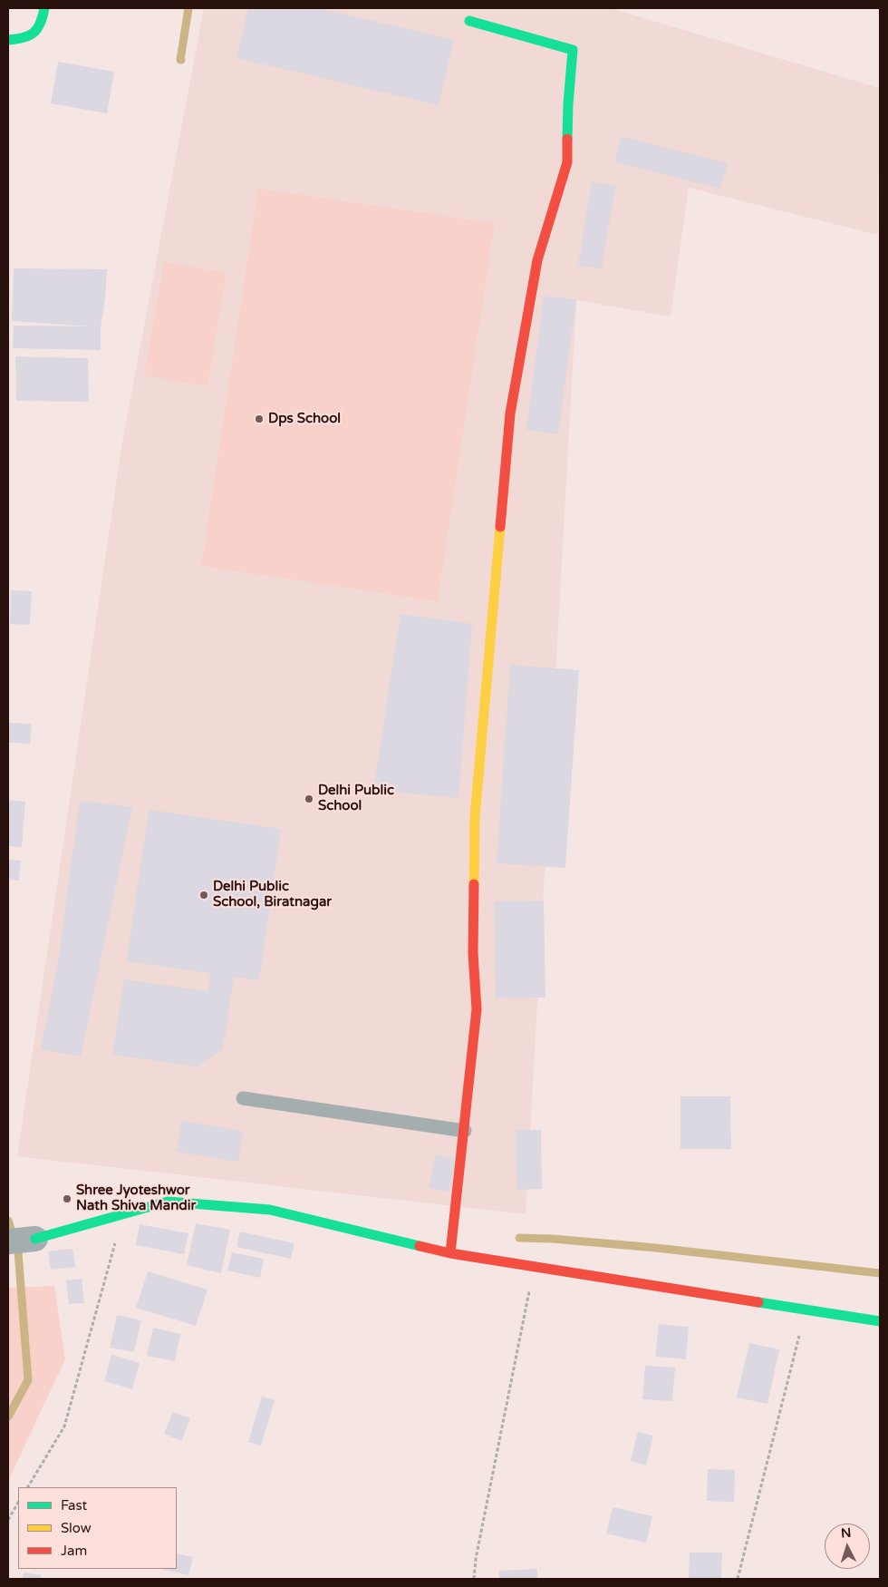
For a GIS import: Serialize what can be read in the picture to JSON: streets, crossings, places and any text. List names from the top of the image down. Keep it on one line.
{"places":["Dps School","Delhi Public School","Delhi Public School, Biratnagar","Shree Jyoteshwor Nath Shiva Mandir"],"legend":["Fast","Slow","Jam"],"north":"top"}
